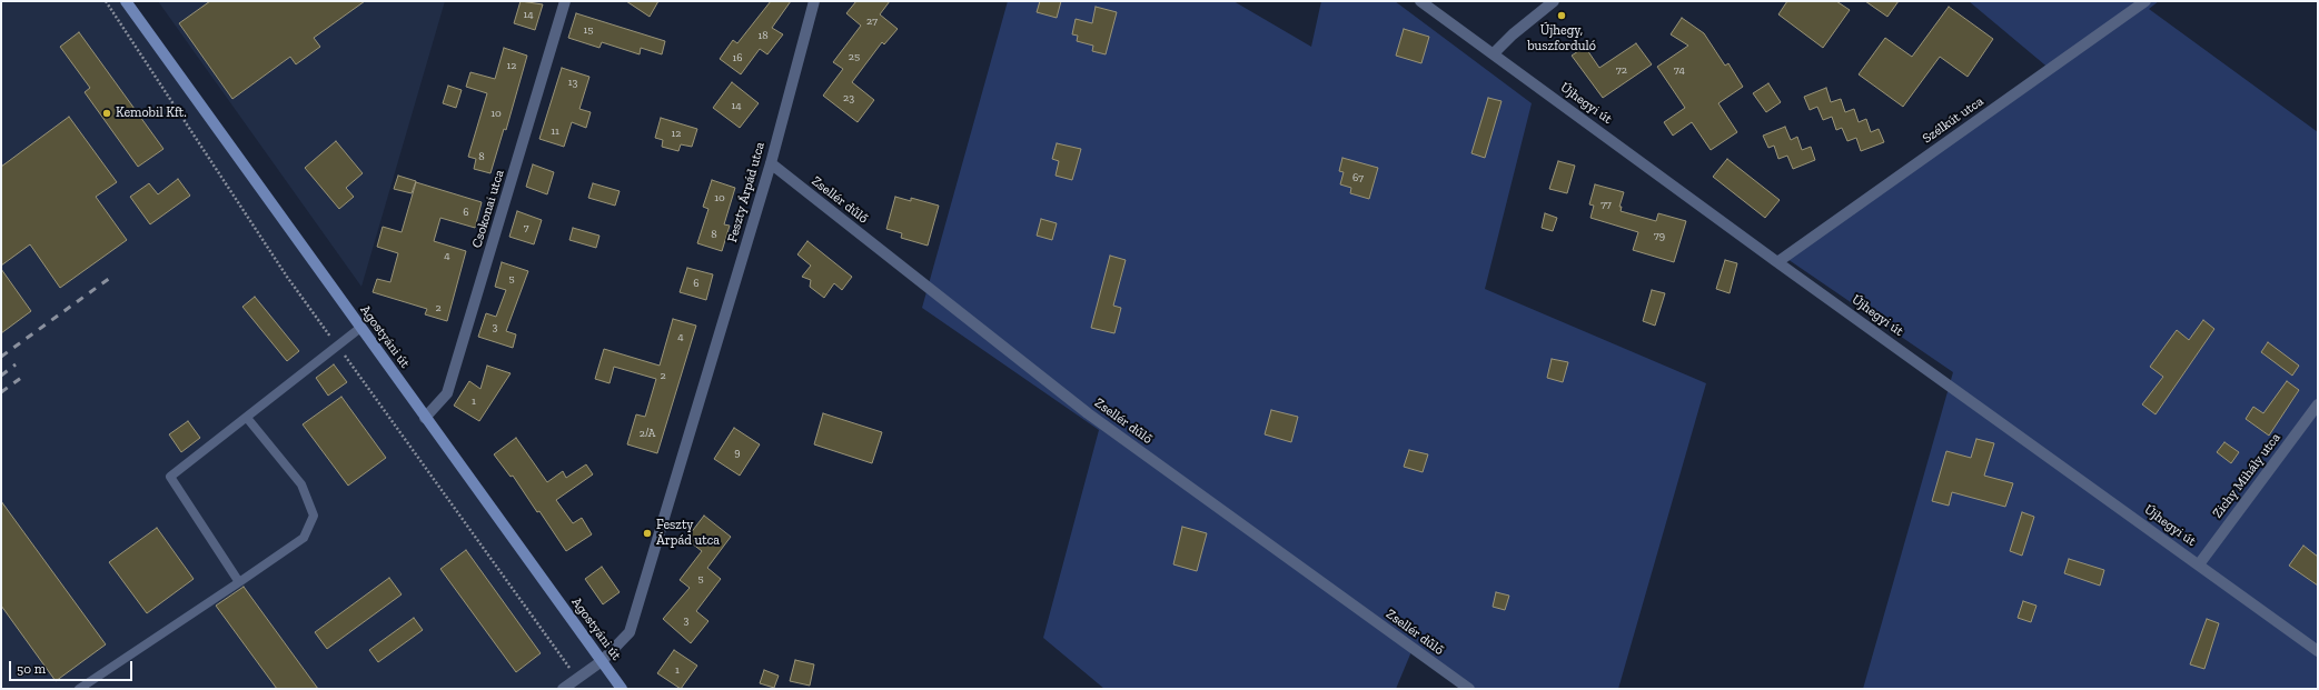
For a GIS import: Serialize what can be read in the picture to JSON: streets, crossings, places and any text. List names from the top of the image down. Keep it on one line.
{"streets":{"main road":["Agostyáni út"],"street":["Újhegyi út","Szélkút utca","Feszty Árpád utca","Zsellér dűlő","Csokonai utca","Zichy Mihály utca"]},"crossings":[["Újhegyi út","Szélkút utca"],["Újhegyi út","Zichy Mihály utca"],["Feszty Árpád utca","Zsellér dűlő"],["Feszty Árpád utca","Agostyáni út"],["Csokonai utca","Agostyáni út"]],"places":["Újhegy, buszforduló","Kemobil Kft.","Feszty Árpád utca"],"house_numbers":["14","27","15","18","25","16","12","72","74","13","23","14","10","11","12","8","67","10","77","6","7","8","79","4","5","6","2","3","4","2","1","2/A","9","5","3","1"],"scale_bar":"50 m"}
